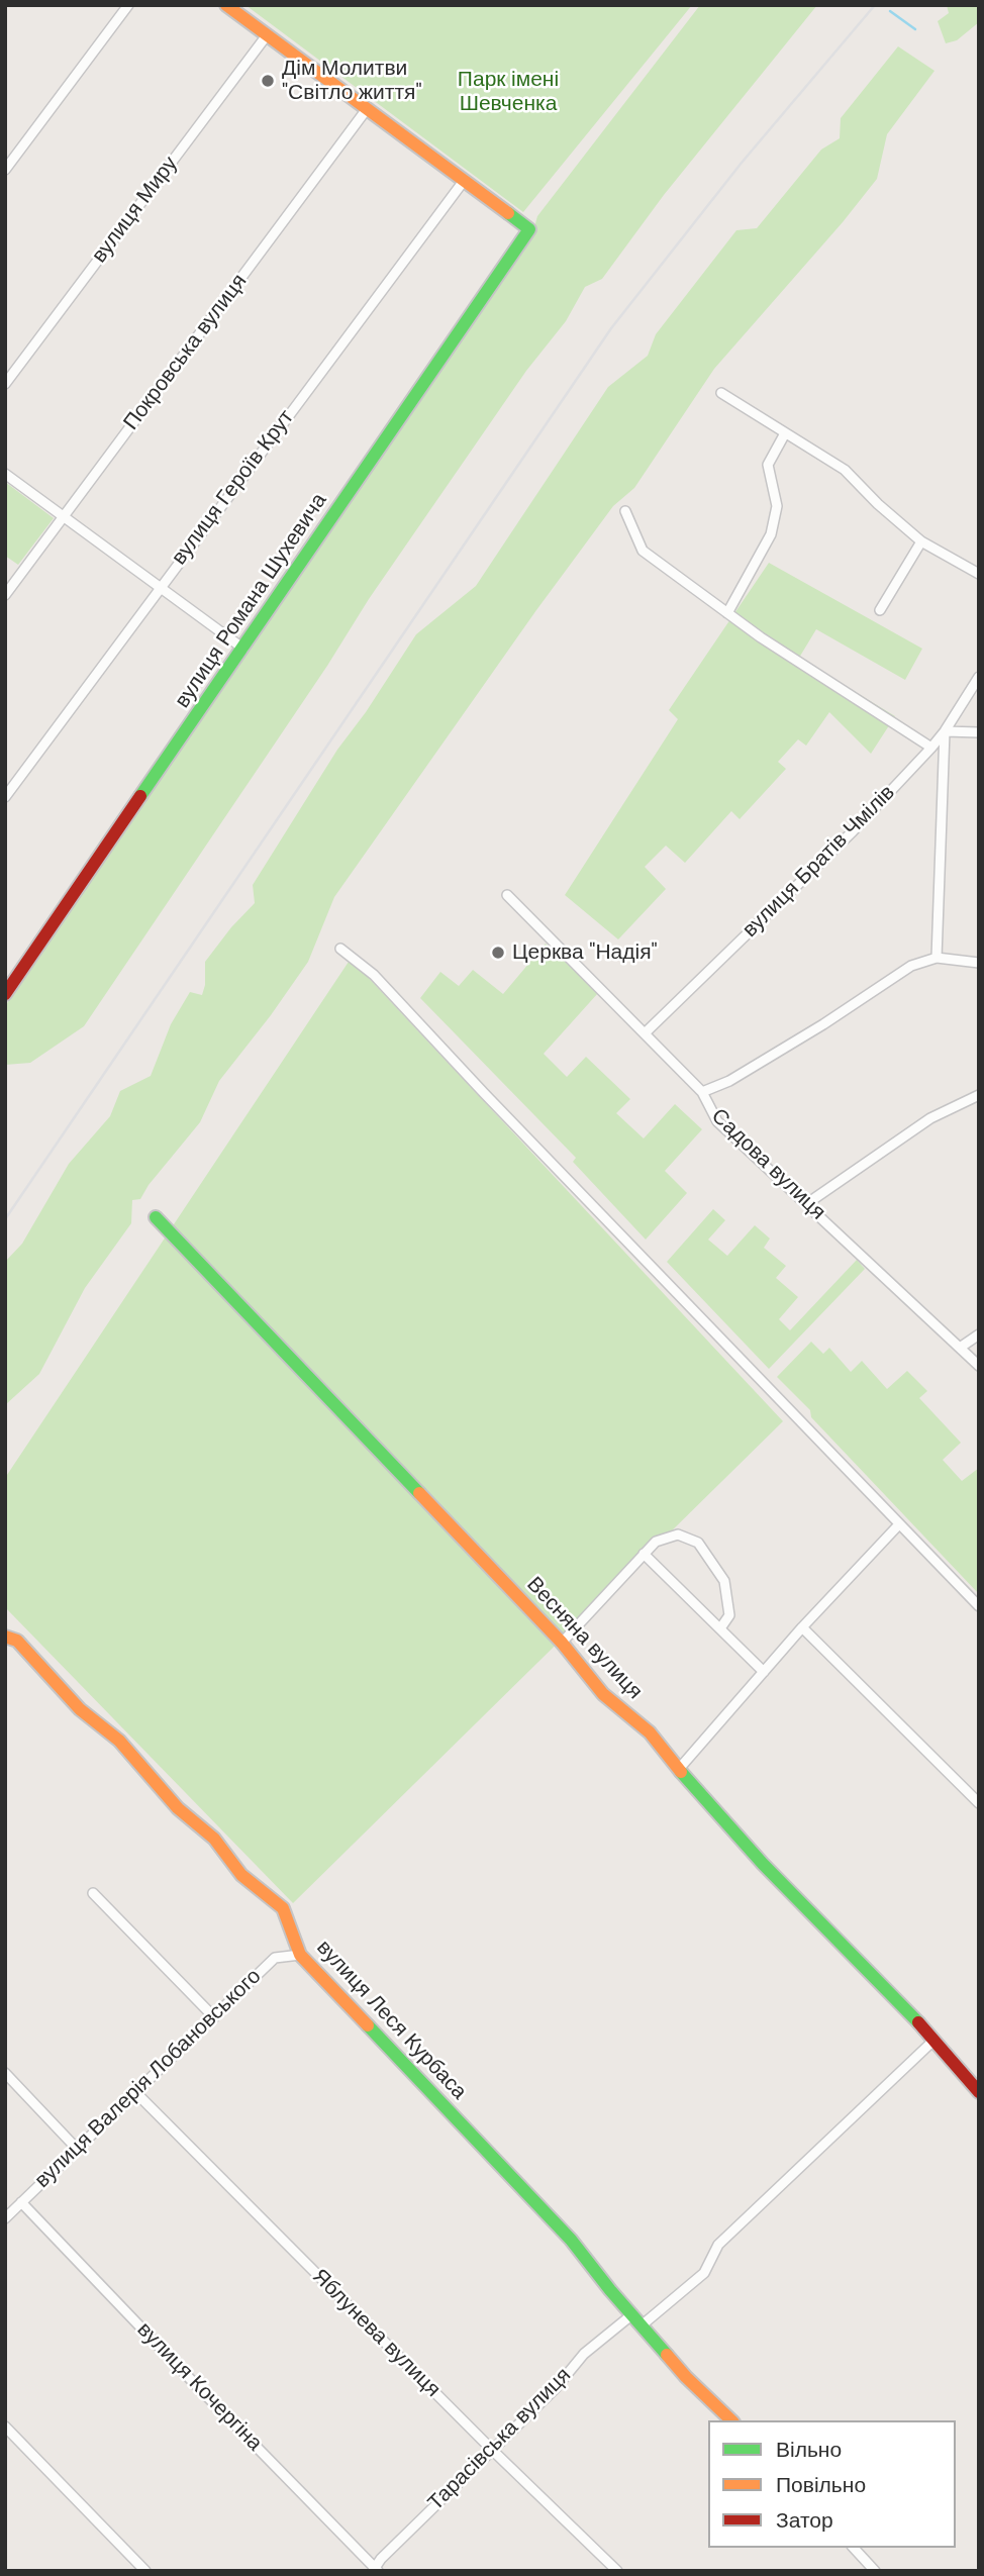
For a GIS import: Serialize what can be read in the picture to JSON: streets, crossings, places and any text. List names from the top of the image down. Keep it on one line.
{"streets":{"street":["вулиця Миру","Покровська вулиця","вулиця Героїв Крут","вулиця Романа Шухевича","вулиця Братів Чмілів","Садова вулиця","Весняна вулиця","вулиця Леся Курбаса","вулиця Валерія Лобановського","Яблунева вулиця","вулиця Кочергіна","Тарасівська вулиця"]},"crossings":[["вулиця Героїв Крут","вулиця Романа Шухевича"],["вулиця Братів Чмілів","Садова вулиця"],["вулиця Леся Курбаса","вулиця Валерія Лобановського"],["вулиця Леся Курбаса","Тарасівська вулиця"],["вулиця Валерія Лобановського","Яблунева вулиця"],["вулиця Валерія Лобановського","вулиця Кочергіна"],["Яблунева вулиця","Тарасівська вулиця"],["вулиця Кочергіна","Тарасівська вулиця"]],"parks":["Парк імені Шевченка"],"places":["Дім Молитви \"Світло життя\"","Церква \"Надія\""],"legend":["Вільно","Повільно","Затор"]}
